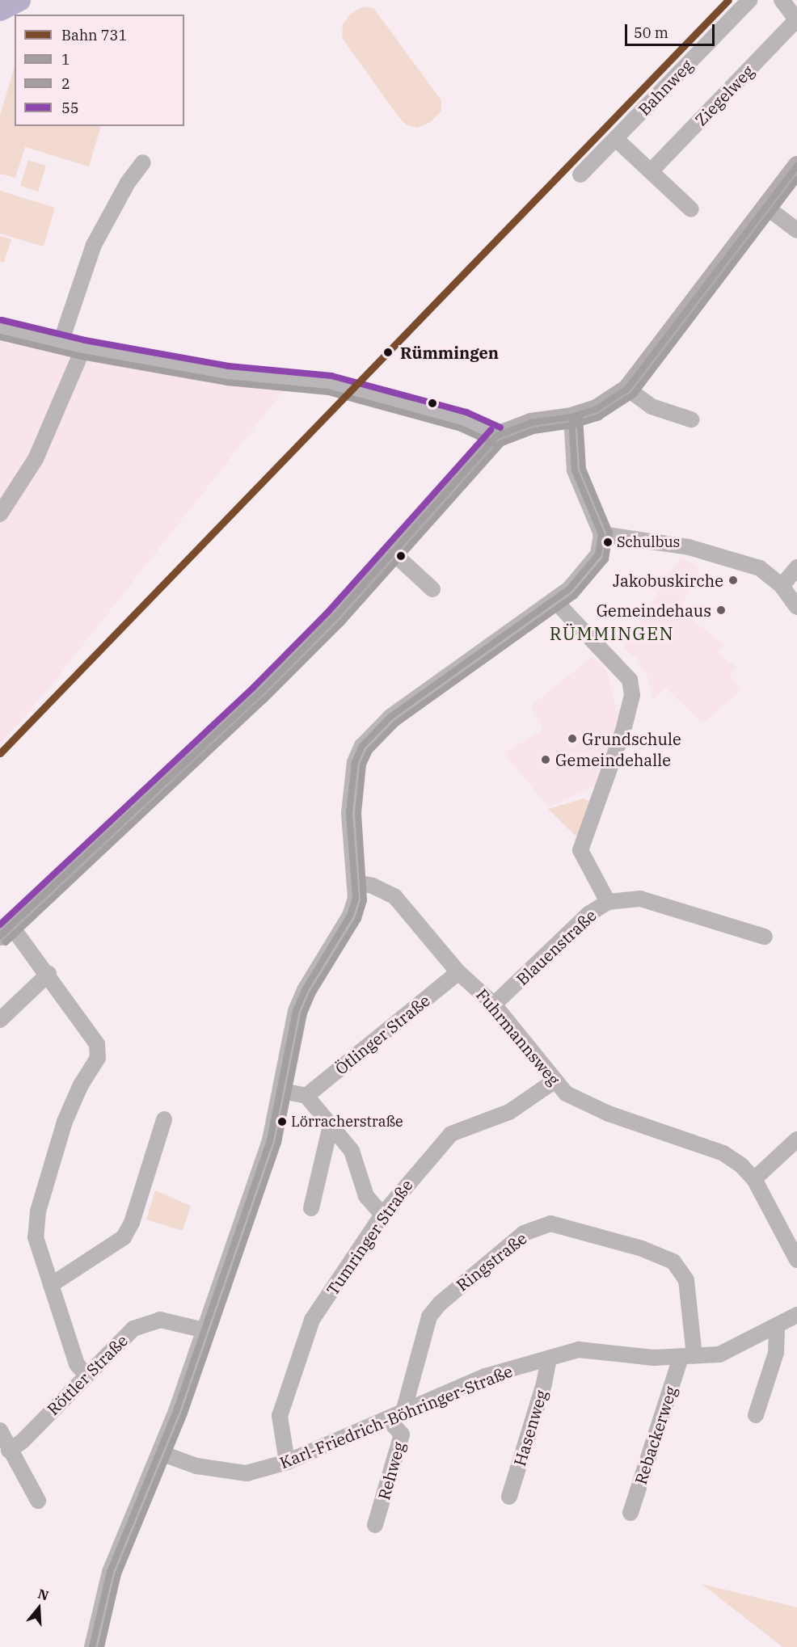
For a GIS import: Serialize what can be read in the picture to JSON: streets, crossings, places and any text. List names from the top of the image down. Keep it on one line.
{"streets":{"street":["Bahnweg","Ziegelweg","Blauenstraße","Ötlinger Straße","Fuhrmannsweg","Tumringer Straße","Ringstraße","Röttler Straße","Karl-Friedrich-Böhringer-Straße","Hasenweg","Rebackerweg","Rehweg"]},"crossings":[["Blauenstraße","Fuhrmannsweg"],["Ötlinger Straße","Fuhrmannsweg"],["Fuhrmannsweg","Tumringer Straße"],["Tumringer Straße","Karl-Friedrich-Böhringer-Straße"],["Ringstraße","Karl-Friedrich-Böhringer-Straße"],["Ringstraße","Rebackerweg"],["Karl-Friedrich-Böhringer-Straße","Hasenweg"],["Karl-Friedrich-Böhringer-Straße","Rebackerweg"],["Karl-Friedrich-Böhringer-Straße","Rehweg"]],"districts":["RÜMMINGEN"],"places":["Rümmingen","Schulbus","Jakobuskirche","Gemeindehaus","Grundschule","Gemeindehalle","Lörracherstraße"],"lines":["rail line 731","transit line 1","transit line 2","transit line 55"],"legend":["Bahn 731","1","2","55"],"scale_bar":"50 m","north":"top"}
